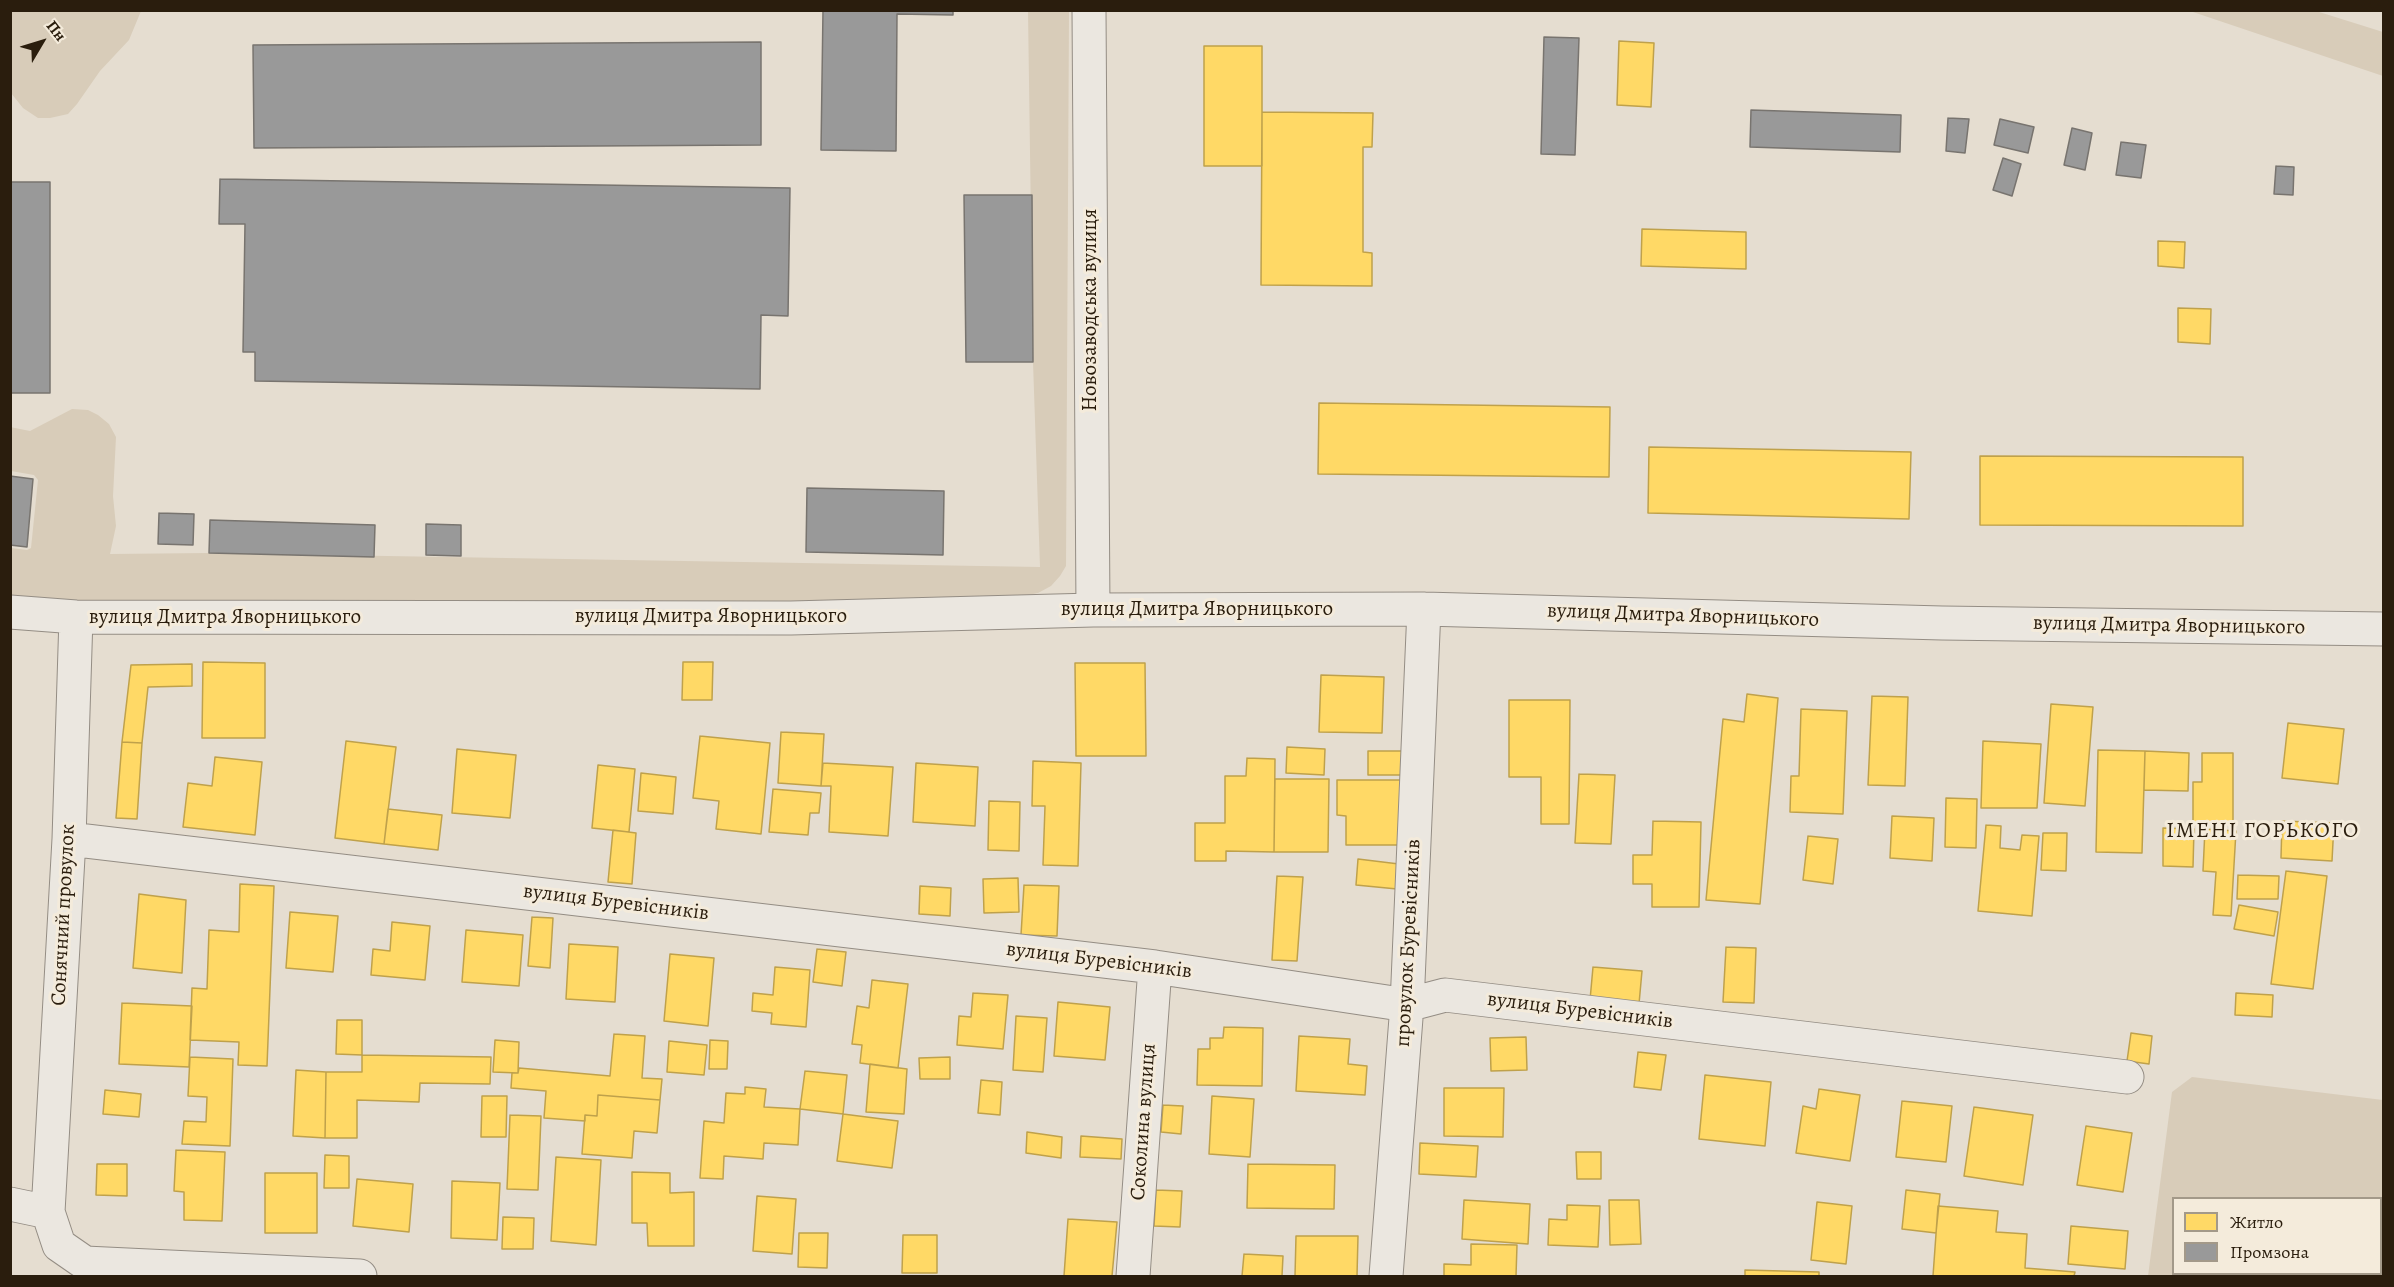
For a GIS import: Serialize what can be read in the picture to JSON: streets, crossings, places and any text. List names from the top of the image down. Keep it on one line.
{"streets":{"street":["Новозаводська вулиця","вулиця Дмитра Яворницького","вулиця Буревісників","Сонячний провулок","провулок Буревісників","Соколина вулиця"]},"crossings":[["Новозаводська вулиця","вулиця Дмитра Яворницького"],["вулиця Дмитра Яворницького","Сонячний провулок"],["вулиця Дмитра Яворницького","провулок Буревісників"],["вулиця Буревісників","Сонячний провулок"],["вулиця Буревісників","провулок Буревісників"],["вулиця Буревісників","Соколина вулиця"]],"districts":["ІМЕНІ ГОРЬКОГО"],"legend":["Житло","Промзона"],"north":"top right"}
